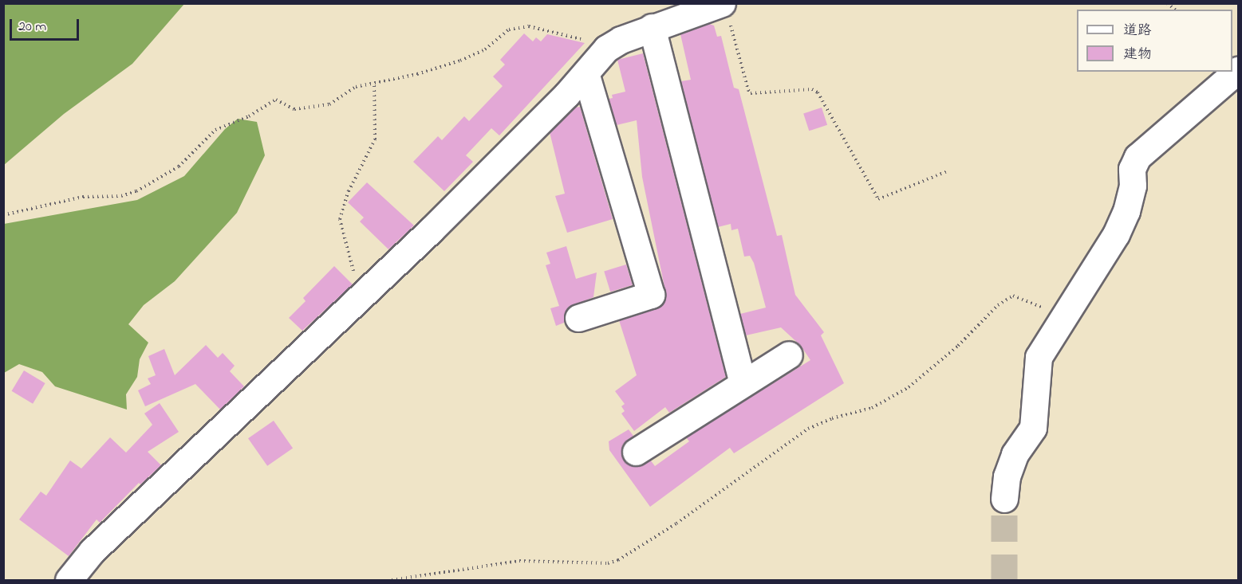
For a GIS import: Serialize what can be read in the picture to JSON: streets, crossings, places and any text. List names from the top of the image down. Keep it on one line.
{"legend":["道路","建物"],"scale_bar":"20 m"}
